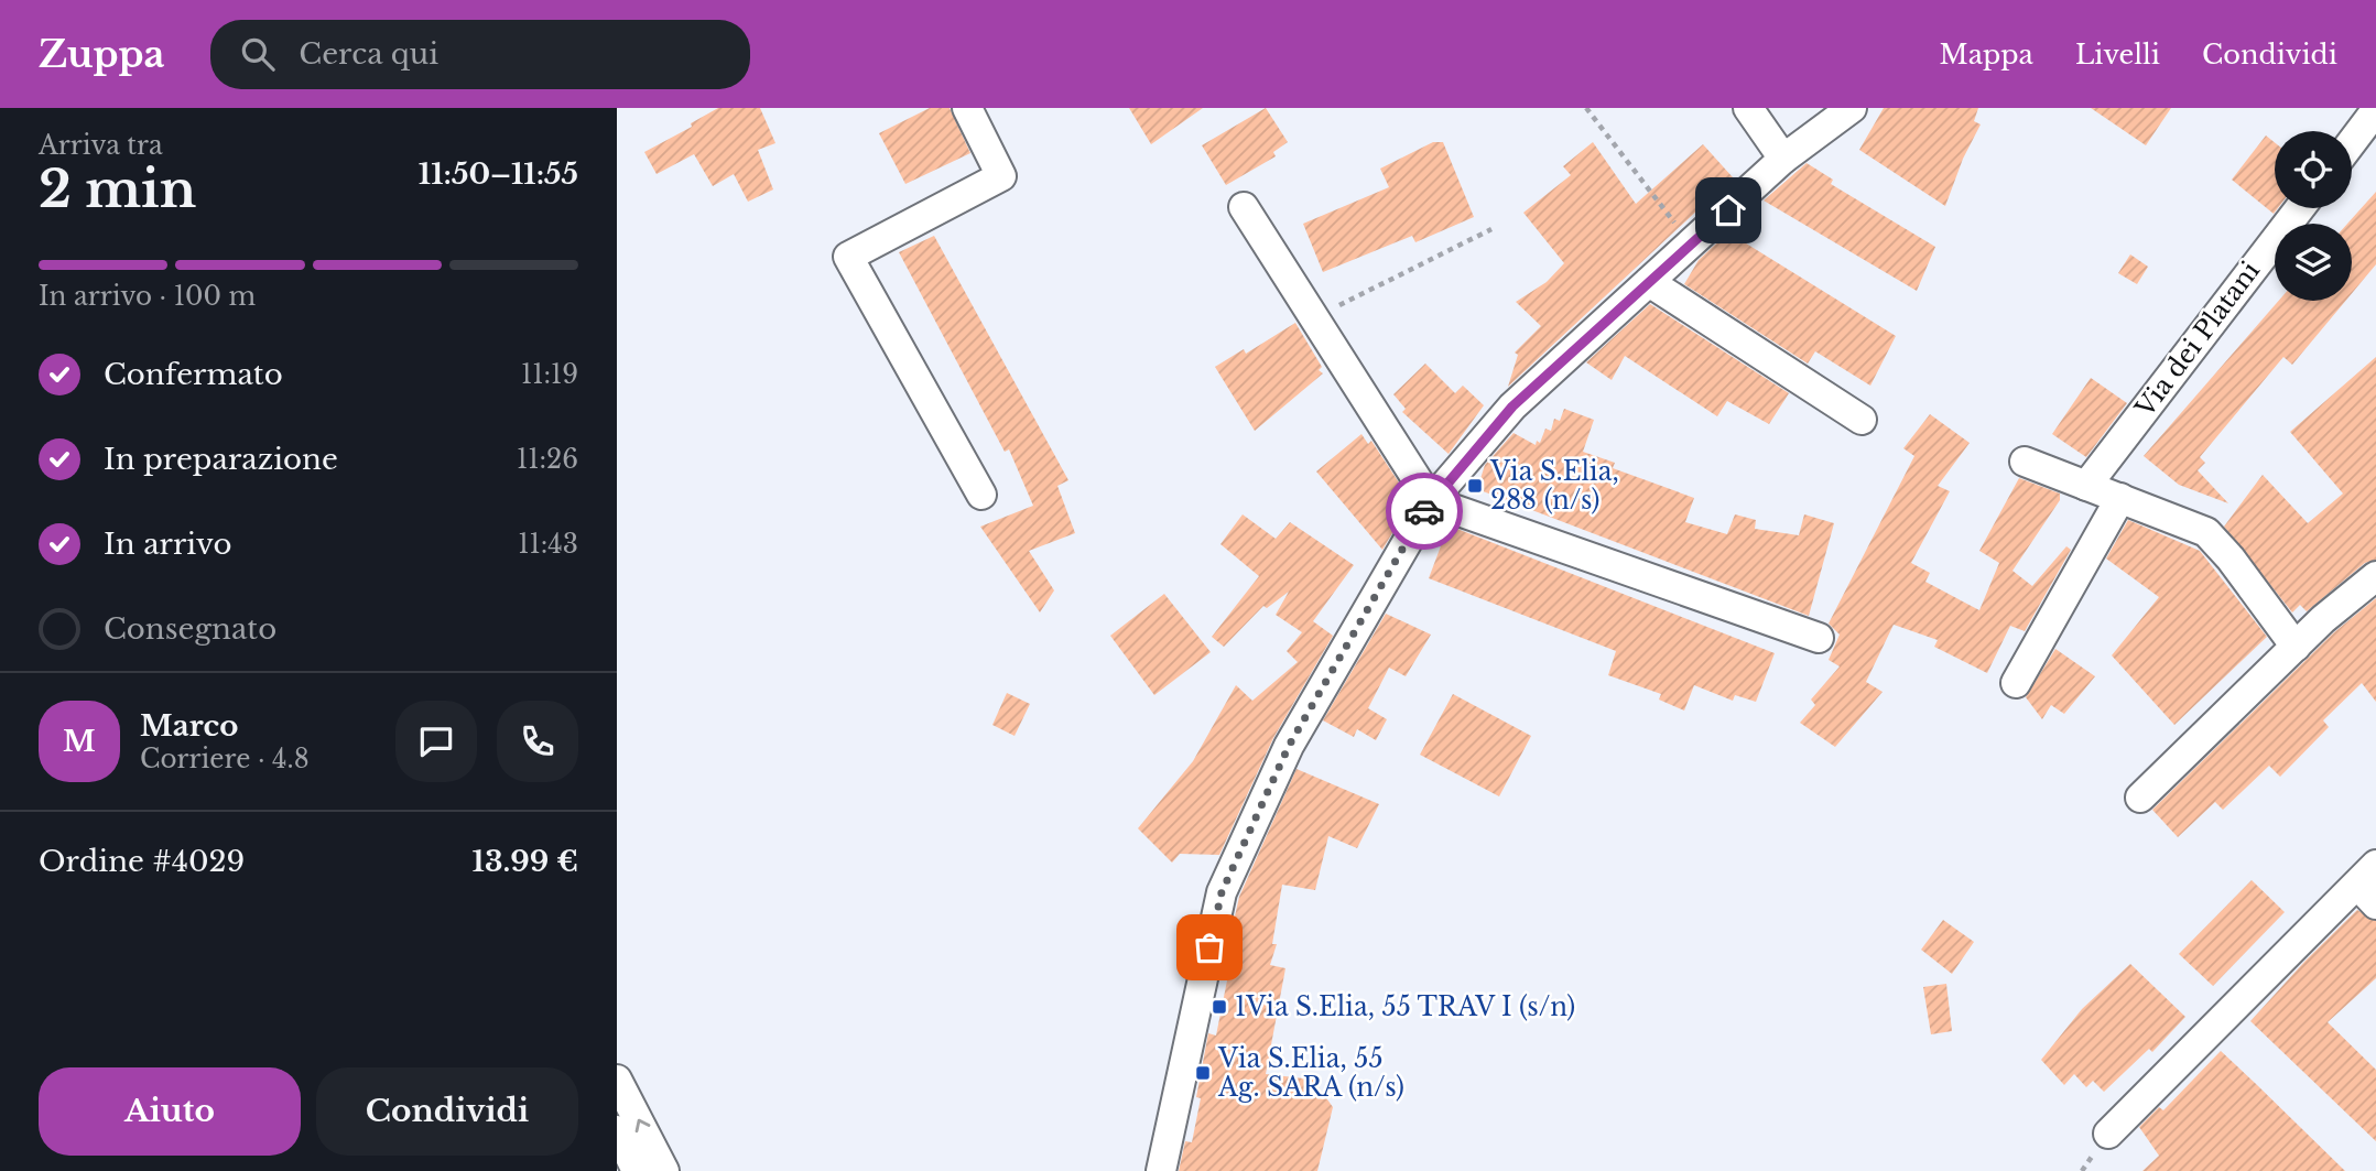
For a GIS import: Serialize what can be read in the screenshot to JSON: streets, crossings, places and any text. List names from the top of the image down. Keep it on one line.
{"streets":{"street":["Via dei Platani"]},"places":{"transit":["Via S.Elia, 288 (n/s)","1Via S.Elia, 55 TRAV I (s/n)","Via S.Elia, 55 Ag. SARA (n/s)"]},"page":{"header":"Zuppa","search":"Cerca qui","nav":["Mappa","Livelli","Condividi"],"heading":["2 min","Arriva tra","11:50–11:55"],"panel":["Marco","Corriere · 4.8","Ordine #4029","13.99 €"],"bar":"In arrivo · 100 m","list":[["Confermato","11:19"],["In preparazione","11:26"],["In arrivo","11:43"],"Consegnato"],"round":"M","buttons":["Aiuto","Condividi"]}}
